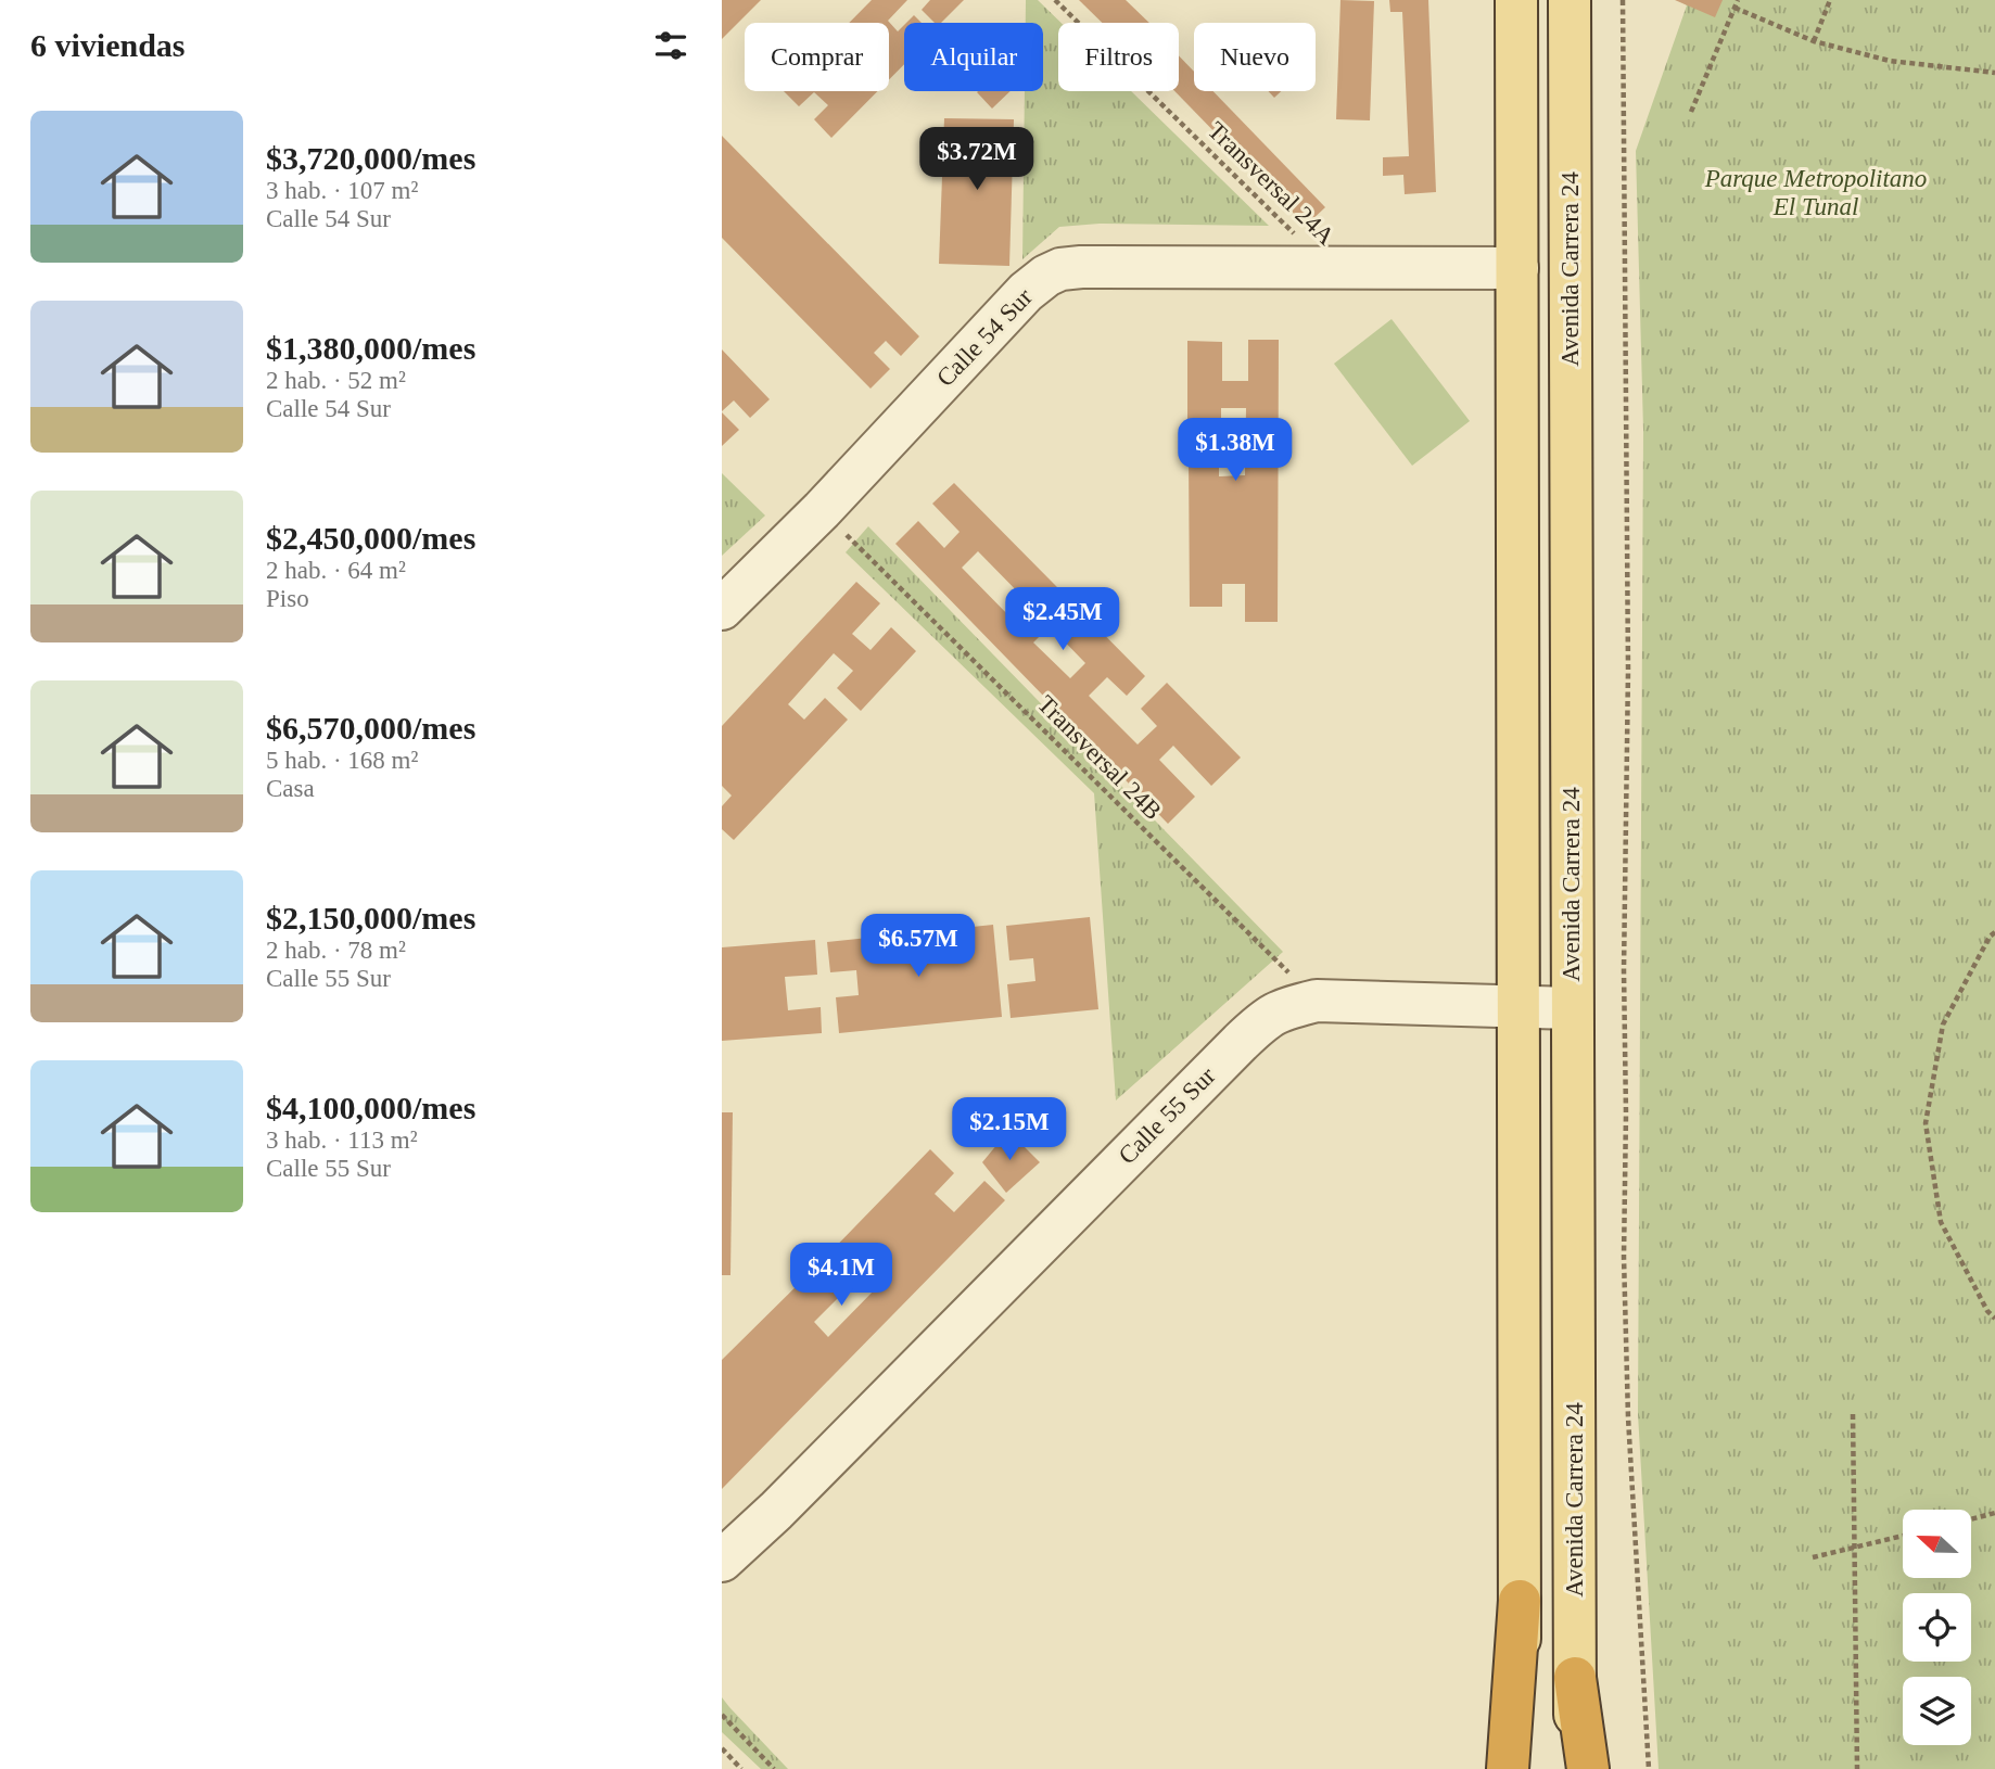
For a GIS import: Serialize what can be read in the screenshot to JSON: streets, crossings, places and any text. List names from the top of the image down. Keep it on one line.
{"streets":{"main road":["Avenida Carrera 24"],"street":["Calle 54 Sur","Calle 55 Sur"],"path":["Transversal 24A","Transversal 24B"]},"crossings":[["Transversal 24A","Calle 54 Sur"],["Avenida Carrera 24","Calle 54 Sur"],["Avenida Carrera 24","Calle 55 Sur"],["Calle 54 Sur","Transversal 24B"],["Transversal 24B","Calle 55 Sur"]],"parks":["Parque Metropolitano El Tunal"],"north":"left","page":{"heading":"6 viviendas","chip":["Comprar","Alquilar","Filtros","Nuevo"],"list":[{"name":"$3,720,000/mes","note":"3 hab. · 107 m² · Calle 54 Sur"},{"name":"$1,380,000/mes","note":"2 hab. · 52 m² · Calle 54 Sur"},{"name":"$2,450,000/mes","note":"2 hab. · 64 m² · Piso"},{"name":"$6,570,000/mes","note":"5 hab. · 168 m² · Casa"},{"name":"$2,150,000/mes","note":"2 hab. · 78 m² · Calle 55 Sur"},{"name":"$4,100,000/mes","note":"3 hab. · 113 m² · Calle 55 Sur"}],"price":["$3.72M","$1.38M","$2.45M","$6.57M","$2.15M","$4.1M"]}}
